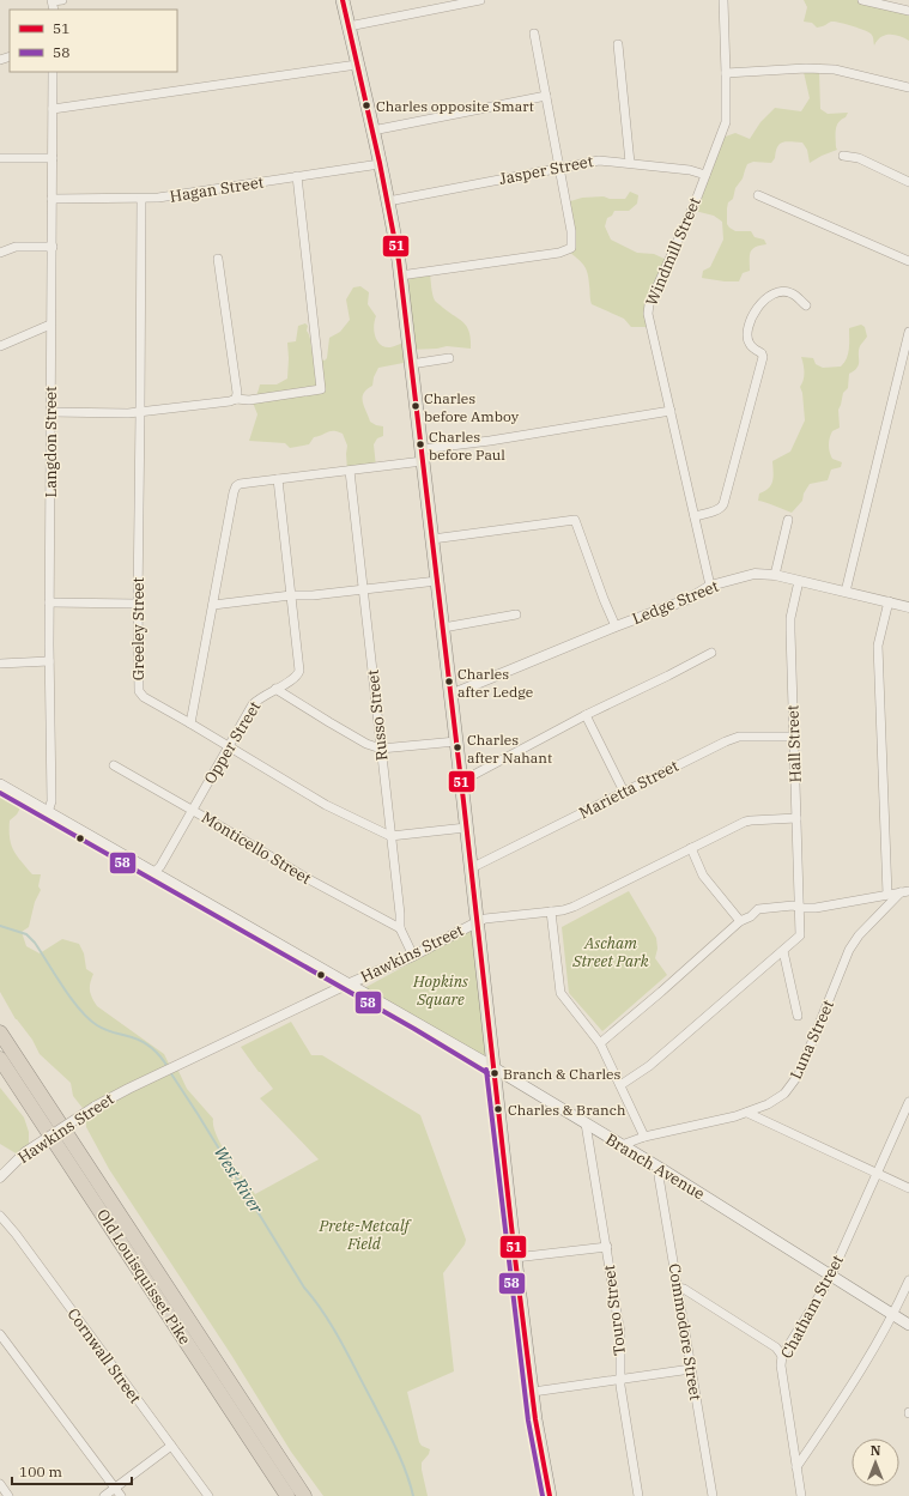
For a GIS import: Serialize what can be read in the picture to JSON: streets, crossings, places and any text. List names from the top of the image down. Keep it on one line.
{"streets":{"highway":["Old Louisquisset Pike"],"main road":["Branch Avenue"],"street":["Jasper Street","Hagan Street","Windmill Street","Langdon Street","Ledge Street","Greeley Street","Russo Street","Opper Street","Hall Street","Marietta Street","Monticello Street","Hawkins Street","Luna Street","Chatham Street","Touro Street","Commodore Street","Cornwall Street"]},"crossings":[["Jasper Street","Windmill Street"],["Hagan Street","Langdon Street"],["Hagan Street","Greeley Street"],["Windmill Street","Ledge Street"],["Langdon Street","Branch Avenue"],["Ledge Street","Hall Street"],["Greeley Street","Russo Street"],["Greeley Street","Opper Street"],["Russo Street","Monticello Street"],["Russo Street","Hawkins Street"],["Opper Street","Monticello Street"],["Opper Street","Branch Avenue"],["Hall Street","Marietta Street"],["Hall Street","Hawkins Street"],["Hawkins Street","Branch Avenue"],["Luna Street","Branch Avenue"],["Branch Avenue","Chatham Street"],["Branch Avenue","Touro Street"],["Branch Avenue","Commodore Street"]],"water":["West River"],"parks":["Ascham Street Park","Hopkins Square","Prete-Metcalf Field"],"places":["Charles opposite Smart","Charles before Amboy","Charles before Paul","Charles after Ledge","Charles after Nahant","Branch & Charles","Charles & Branch"],"lines":["transit line 51","transit line 58"],"legend":["51","58"],"scale_bar":"100 m","north":"top"}
